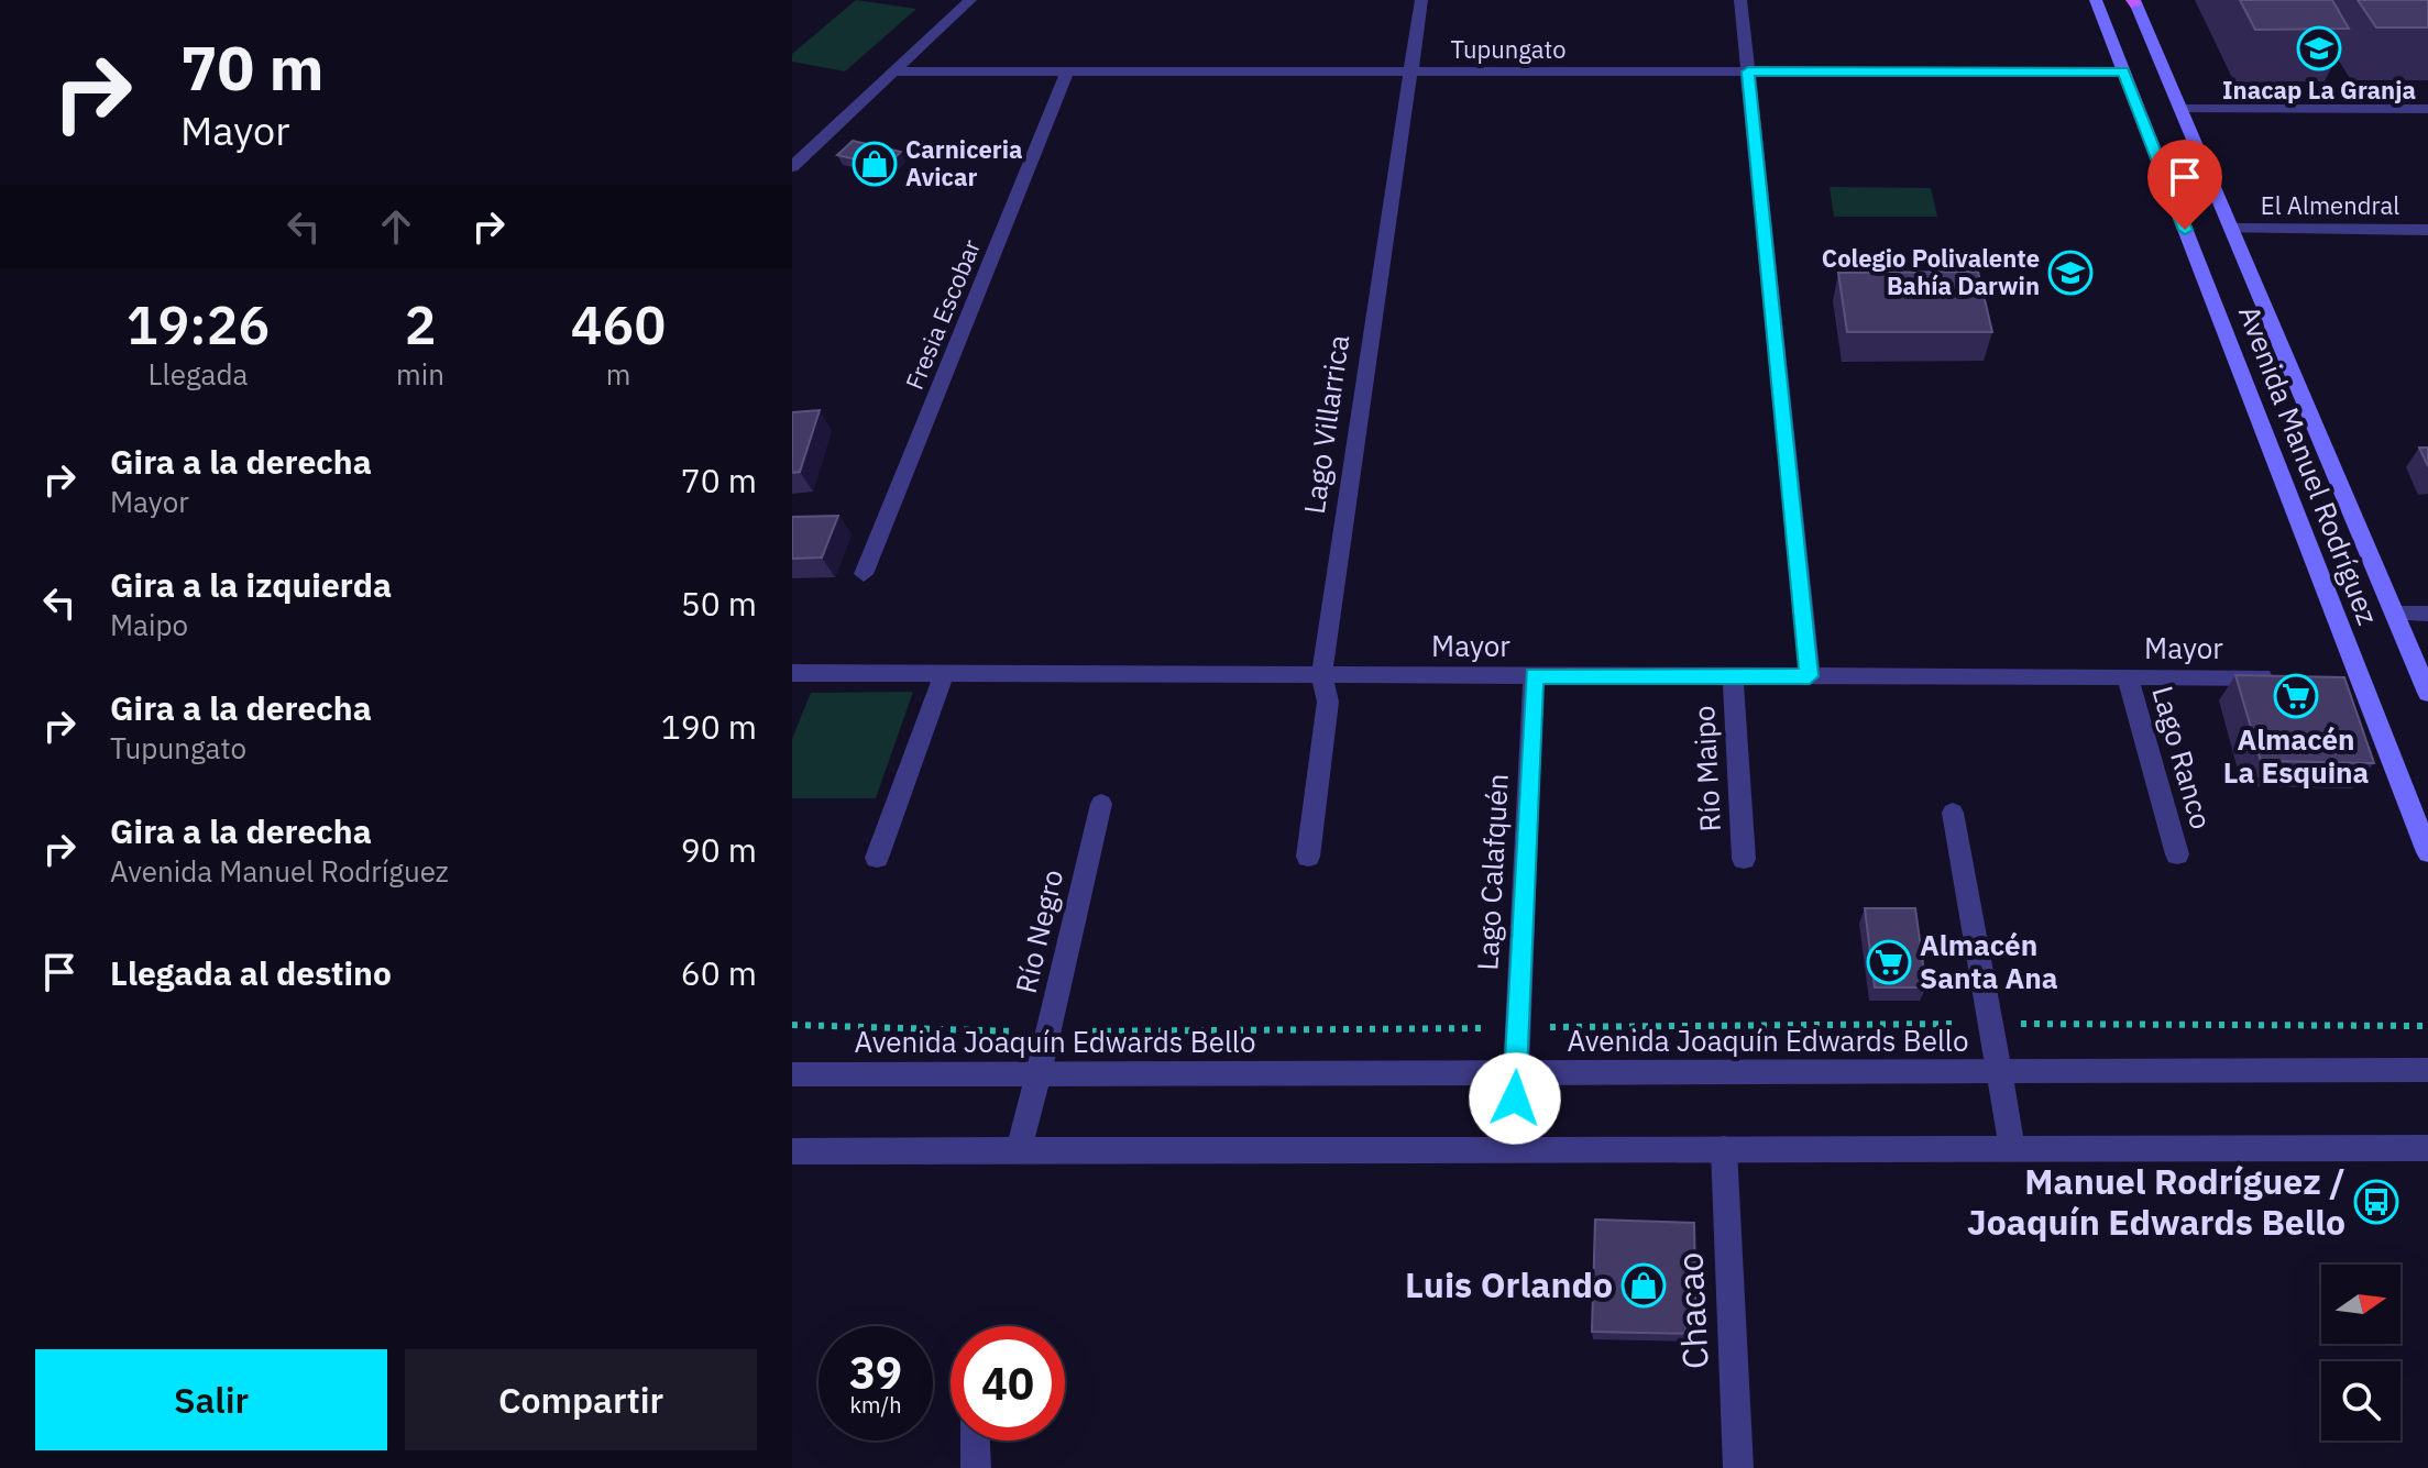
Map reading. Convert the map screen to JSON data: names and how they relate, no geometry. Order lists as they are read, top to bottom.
{
  "streets": {
    "main road": ["Avenida Manuel Rodríguez"],
    "street": [
      "Tupungato",
      "El Almendral",
      "Fresia Escobar",
      "Lago Villarrica",
      "Mayor",
      "Lago Ranco",
      "Río Maipo",
      "Lago Calafquén",
      "Río Negro",
      "Avenida Joaquín Edwards Bello",
      "Chacao"
    ]
  },
  "crossings": [
    ["Tupungato", "Fresia Escobar"],
    ["Tupungato", "Lago Villarrica"],
    ["Tupungato", "Avenida Manuel Rodríguez"],
    ["El Almendral", "Avenida Manuel Rodríguez"],
    ["Lago Villarrica", "Mayor"],
    ["Mayor", "Lago Ranco"],
    ["Mayor", "Río Maipo"],
    ["Mayor", "Lago Calafquén"],
    ["Lago Calafquén", "Avenida Joaquín Edwards Bello"],
    ["Río Negro", "Avenida Joaquín Edwards Bello"]
  ],
  "places": {
    "school or university": ["Inacap La Granja", "Colegio Polivalente Bahía Darwin"],
    "shop": ["Carniceria Avicar", "Luis Orlando"],
    "supermarket": ["Almacén La Esquina", "Almacén Santa Ana"],
    "bus stop": ["Manuel Rodríguez / Joaquín Edwards Bello"]
  },
  "north": "right",
  "page": {
    "turn": ["70 m", "Mayor"],
    "eta": [
      "19:26",
      "Llegada",
      "2",
      "min",
      "460",
      "m"
    ],
    "list": [
      {
        "name": "Gira a la derecha",
        "note": "Mayor",
        "value": "70 m"
      },
      {
        "name": "Gira a la izquierda",
        "note": "Maipo",
        "value": "50 m"
      },
      {
        "name": "Gira a la derecha",
        "note": "Tupungato",
        "value": "190 m"
      },
      {
        "name": "Gira a la derecha",
        "note": "Avenida Manuel Rodríguez",
        "value": "90 m"
      },
      {
        "name": "Llegada al destino",
        "value": "60 m"
      }
    ],
    "speed": "39 km/h",
    "limit": "40",
    "buttons": ["Salir", "Compartir"]
  }
}
